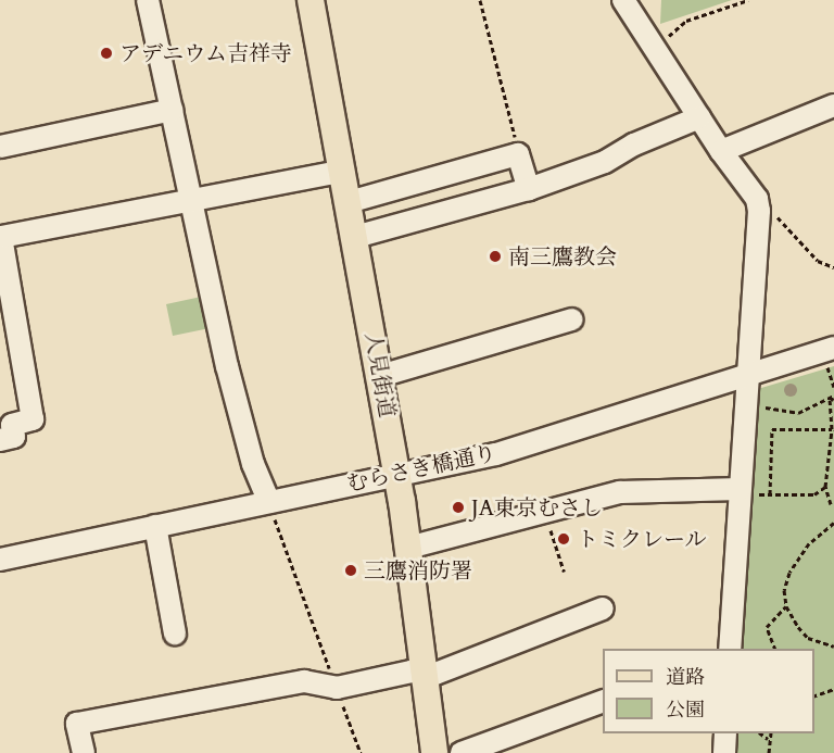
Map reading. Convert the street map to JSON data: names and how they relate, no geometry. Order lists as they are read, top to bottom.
{
  "streets": {
    "main road": ["人見街道"],
    "street": ["むらさき橋通り"]
  },
  "crossings": [
    ["人見街道", "むらさき橋通り"]
  ],
  "places": [
    "アデニウム吉祥寺",
    "南三鷹教会",
    "JA東京むさし",
    "トミクレール",
    "三鷹消防署"
  ],
  "legend": ["道路", "公園"]
}
